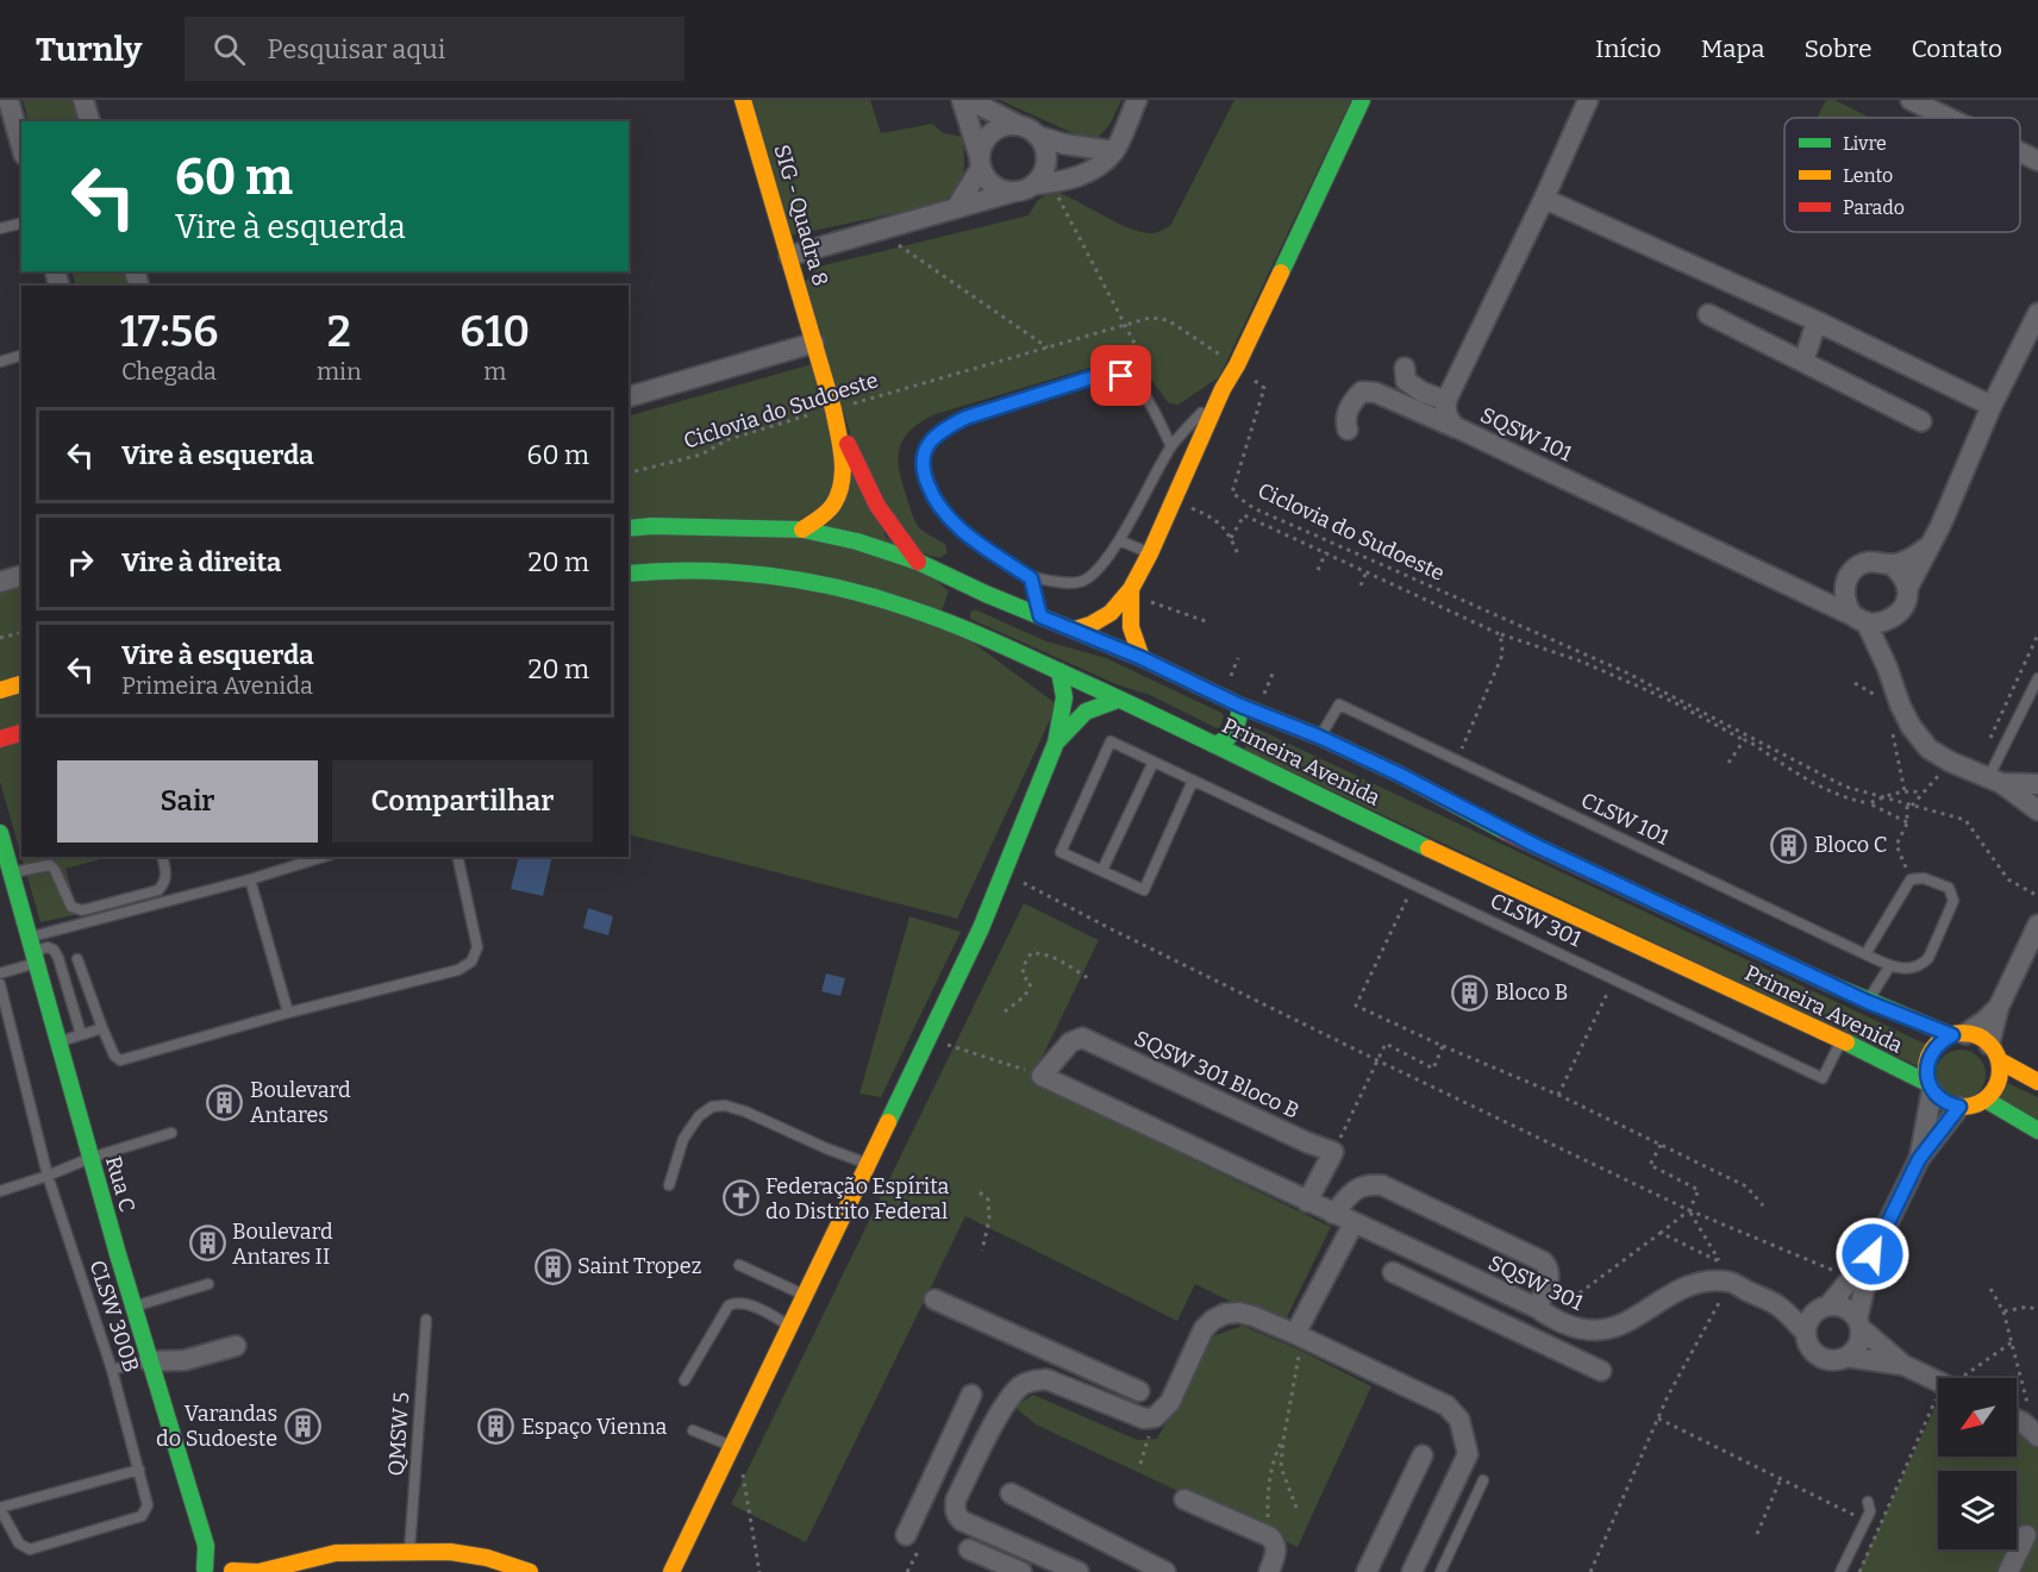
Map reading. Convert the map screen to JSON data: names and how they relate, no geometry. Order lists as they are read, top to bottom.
{
  "streets": {
    "street": [
      "SIG - Quadra 8",
      "SQSW 101",
      "Primeira Avenida",
      "SQSW 301 Bloco B",
      "Rua C",
      "SQSW 301"
    ],
    "lane": [
      "CLSW 101",
      "CLSW 301",
      "CLSW 300B",
      "QMSW 5"
    ],
    "path": ["Ciclovia do Sudoeste"]
  },
  "crossings": [
    ["SIG - Quadra 8", "Ciclovia do Sudoeste"],
    ["SIG - Quadra 8", "Primeira Avenida"],
    ["Primeira Avenida", "CLSW 101"],
    ["Primeira Avenida", "CLSW 301"],
    ["SQSW 301 Bloco B", "SQSW 301"]
  ],
  "places": {
    "building": [
      "Bloco C",
      "Bloco B",
      "Boulevard Antares",
      "Boulevard Antares II",
      "Saint Tropez",
      "Varandas do Sudoeste",
      "Espaço Vienna"
    ],
    "church": ["Federação Espírita do Distrito Federal"]
  },
  "legend": ["Livre", "Lento", "Parado"],
  "north": "bottom left",
  "page": {
    "header": "Turnly",
    "search": "Pesquisar aqui",
    "nav": [
      "Início",
      "Mapa",
      "Sobre",
      "Contato"
    ],
    "turn": ["60 m", "Vire à esquerda"],
    "eta": [
      "17:56",
      "Chegada",
      "2",
      "min",
      "610",
      "m"
    ],
    "list": [
      {
        "name": "Vire à esquerda",
        "value": "60 m"
      },
      {
        "name": "Vire à direita",
        "value": "20 m"
      },
      {
        "name": "Vire à esquerda",
        "note": "Primeira Avenida",
        "value": "20 m"
      }
    ],
    "buttons": ["Sair", "Compartilhar"]
  }
}
